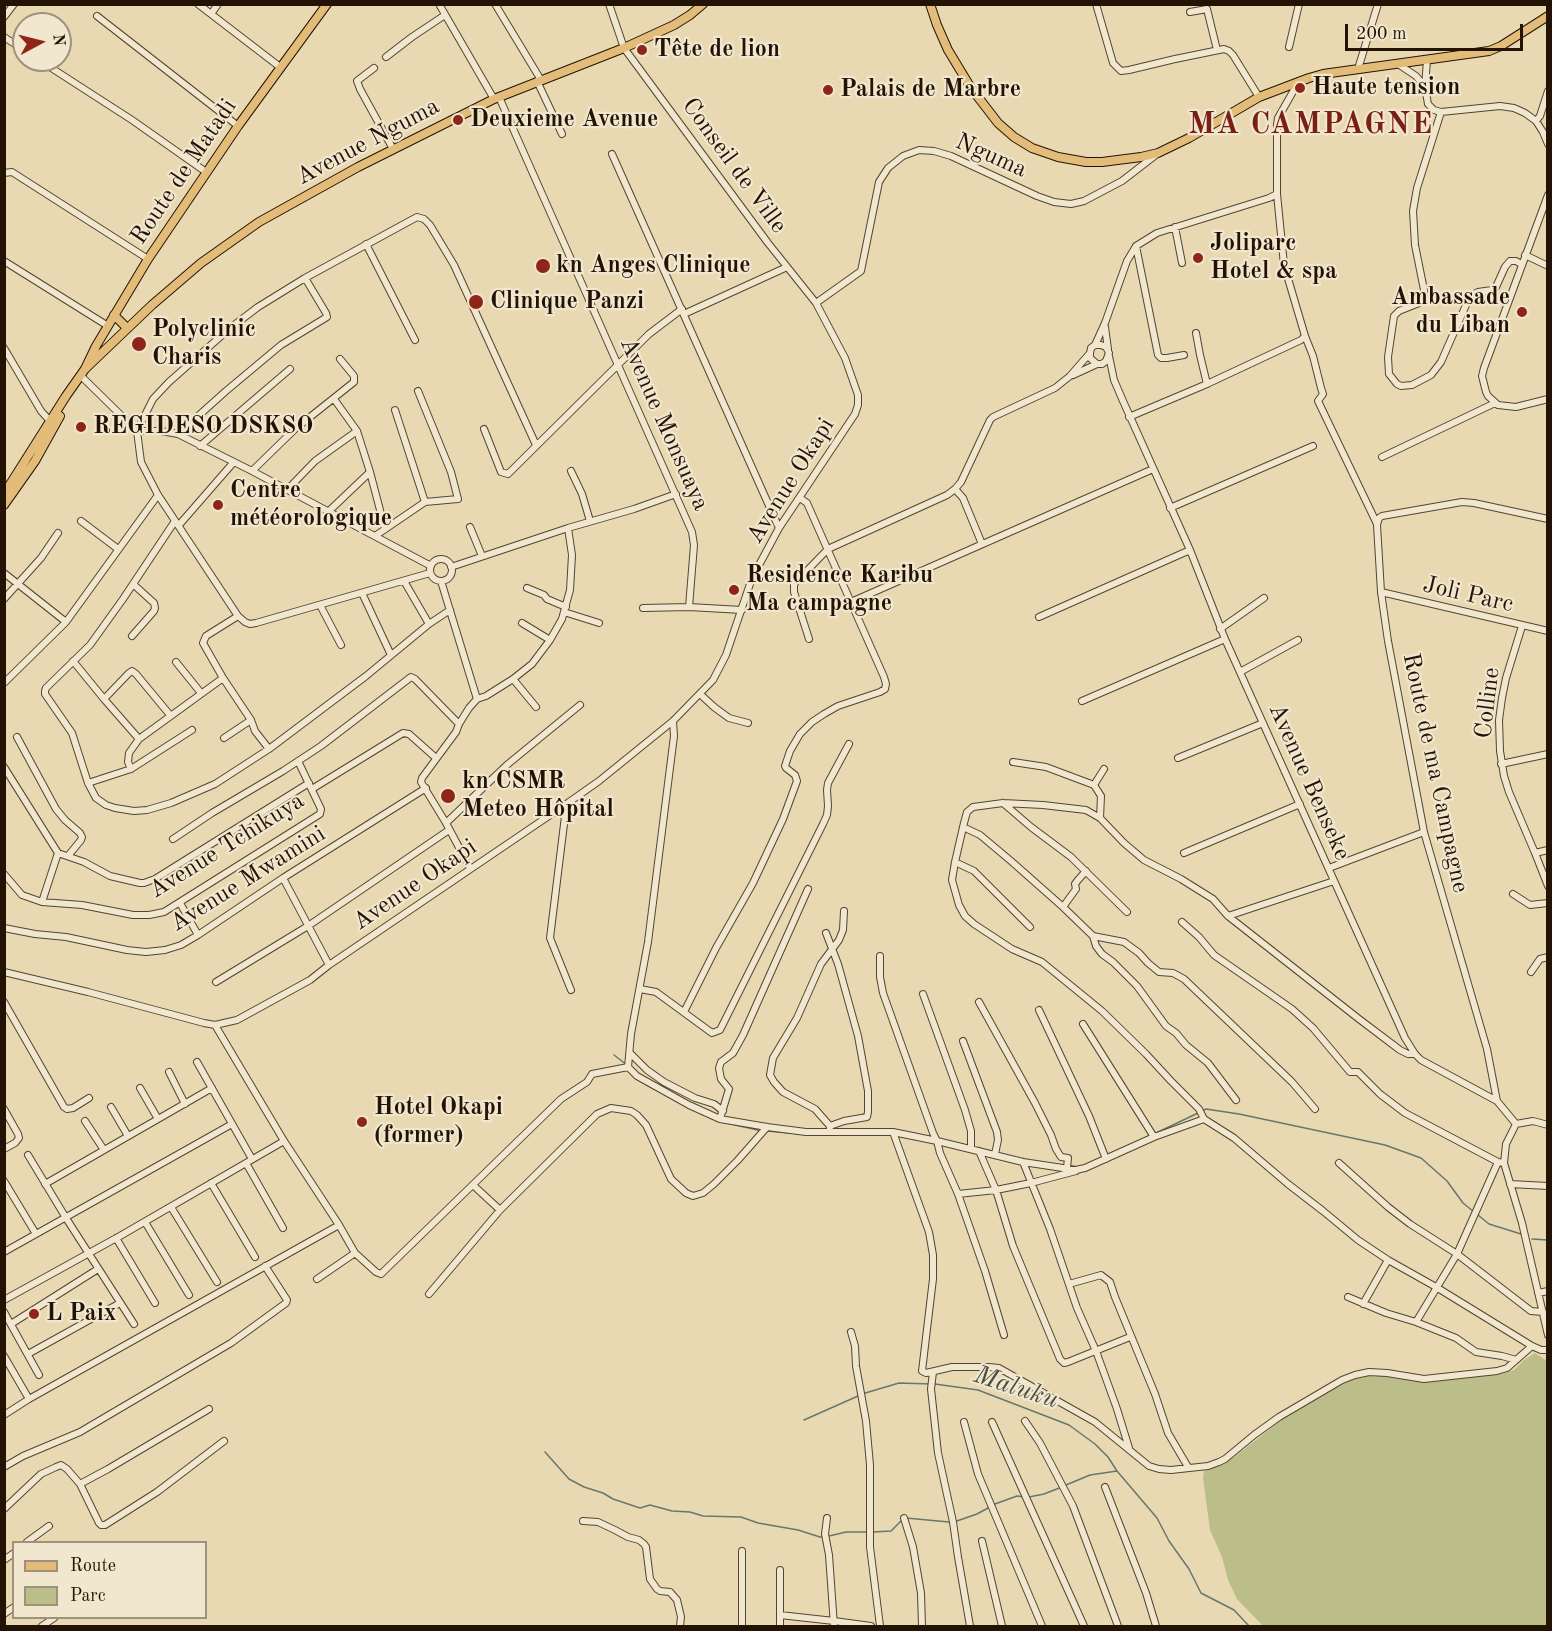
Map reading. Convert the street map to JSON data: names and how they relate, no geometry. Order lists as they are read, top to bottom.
{
  "streets": {
    "main road": ["Avenue Nguma", "Route de Matadi"],
    "street": [
      "Nguma",
      "Conseil de Ville",
      "Avenue Monsuaya",
      "Avenue Okapi",
      "Joli Parc",
      "Colline",
      "Route de ma Campagne",
      "Avenue Benseke",
      "Avenue Tchikuya",
      "Avenue Mwamini"
    ]
  },
  "crossings": [
    ["Avenue Nguma", "Conseil de Ville"],
    ["Avenue Nguma", "Route de Matadi"],
    ["Avenue Nguma", "Avenue Monsuaya"],
    ["Nguma", "Conseil de Ville"],
    ["Nguma", "Avenue Okapi"],
    ["Conseil de Ville", "Avenue Okapi"],
    ["Joli Parc", "Colline"],
    ["Joli Parc", "Route de ma Campagne"],
    ["Route de ma Campagne", "Avenue Benseke"]
  ],
  "districts": ["MA CAMPAGNE"],
  "water": ["Maluku"],
  "places": [
    "Tête de lion",
    "Haute tension",
    "Palais de Marbre",
    "Deuxieme Avenue",
    "Joliparc Hotel & spa",
    "kn Anges Clinique",
    "Clinique Panzi",
    "Ambassade du Liban",
    "Polyclinic Charis",
    "REGIDESO DSKSO",
    "Centre météorologique",
    "Residence Karibu Ma campagne",
    "kn CSMR Meteo Hôpital",
    "Hotel Okapi (former)",
    "L Paix"
  ],
  "legend": ["Route", "Parc"],
  "scale_bar": "200 m",
  "north": "right"
}
